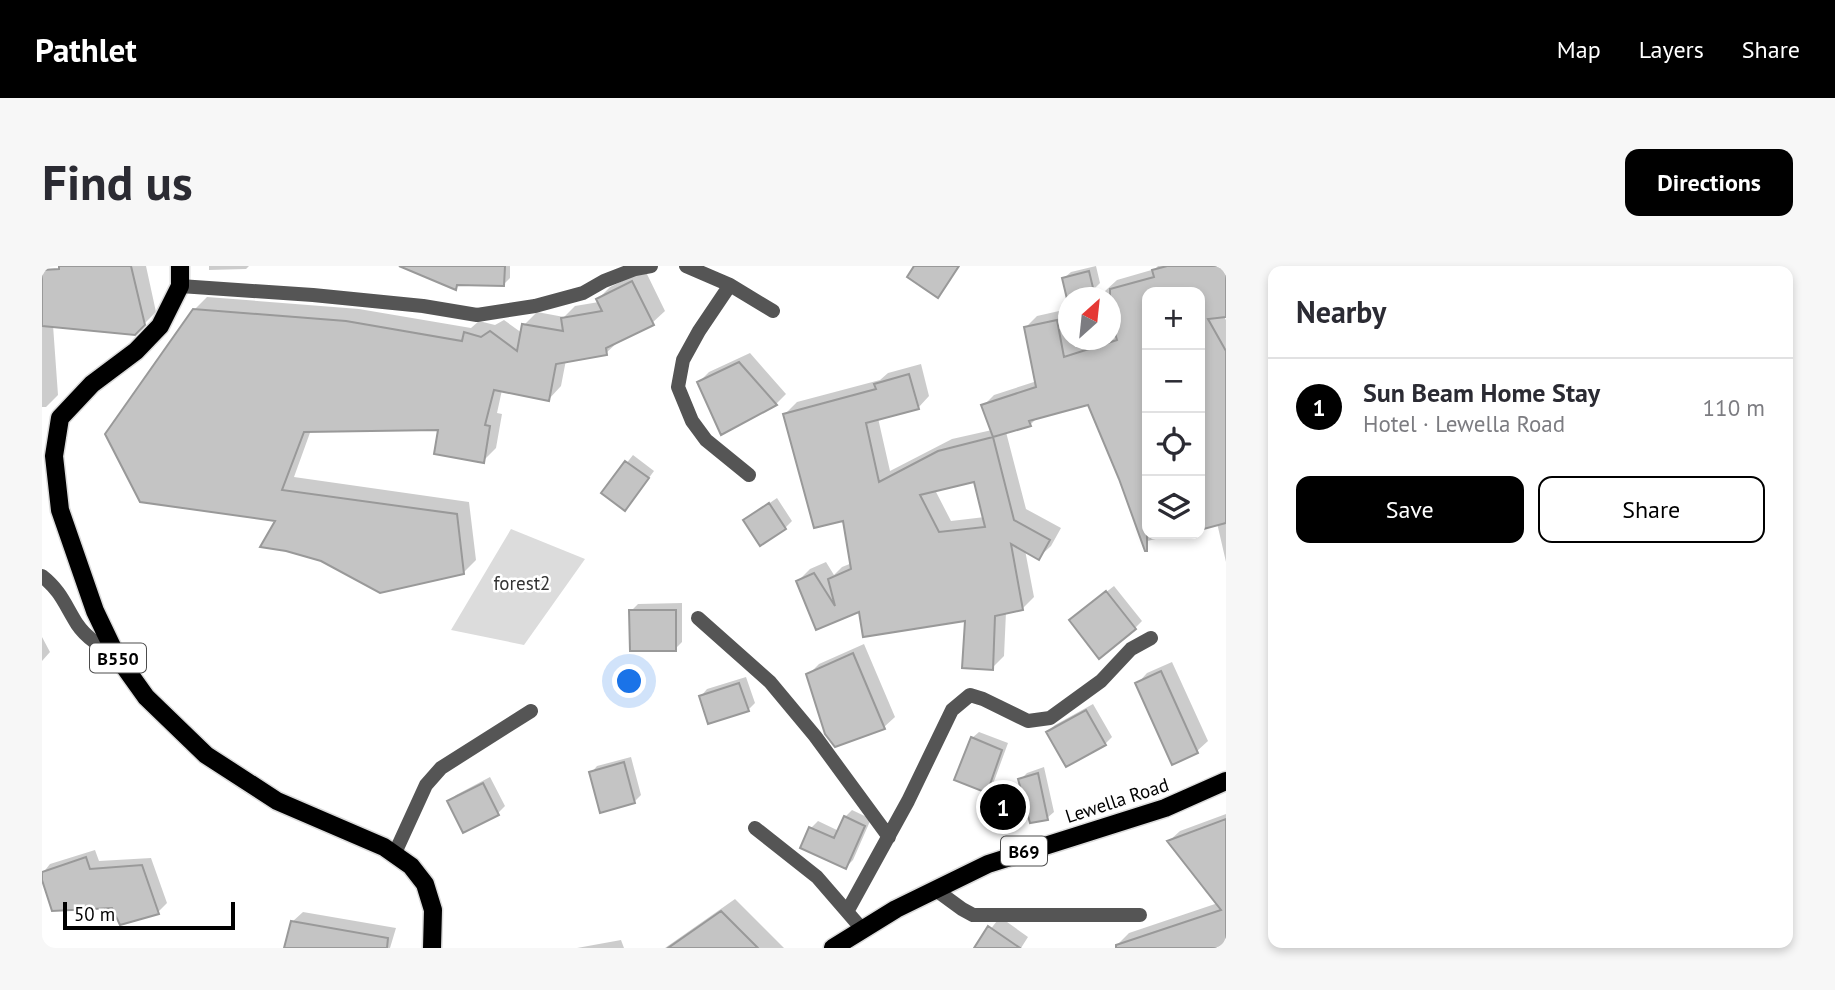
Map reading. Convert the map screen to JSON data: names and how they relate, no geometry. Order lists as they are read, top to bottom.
{
  "streets": {
    "main road": ["B550", "Lewella Road", "B69"]
  },
  "parks": ["forest2"],
  "scale_bar": "50 m",
  "north": "top right",
  "page": {
    "header": "Pathlet",
    "nav": ["Map", "Layers", "Share"],
    "buttons": [
      "Directions",
      ["Save", "Share"]
    ],
    "title": "Find us",
    "heading": "Nearby",
    "map_buttons": ["+", "−"],
    "list": [
      {
        "mark": "1",
        "name": "Sun Beam Home Stay",
        "note": "Hotel · Lewella Road",
        "value": "110 m"
      }
    ],
    "pins": "1",
    "scale": "50 m"
  }
}
